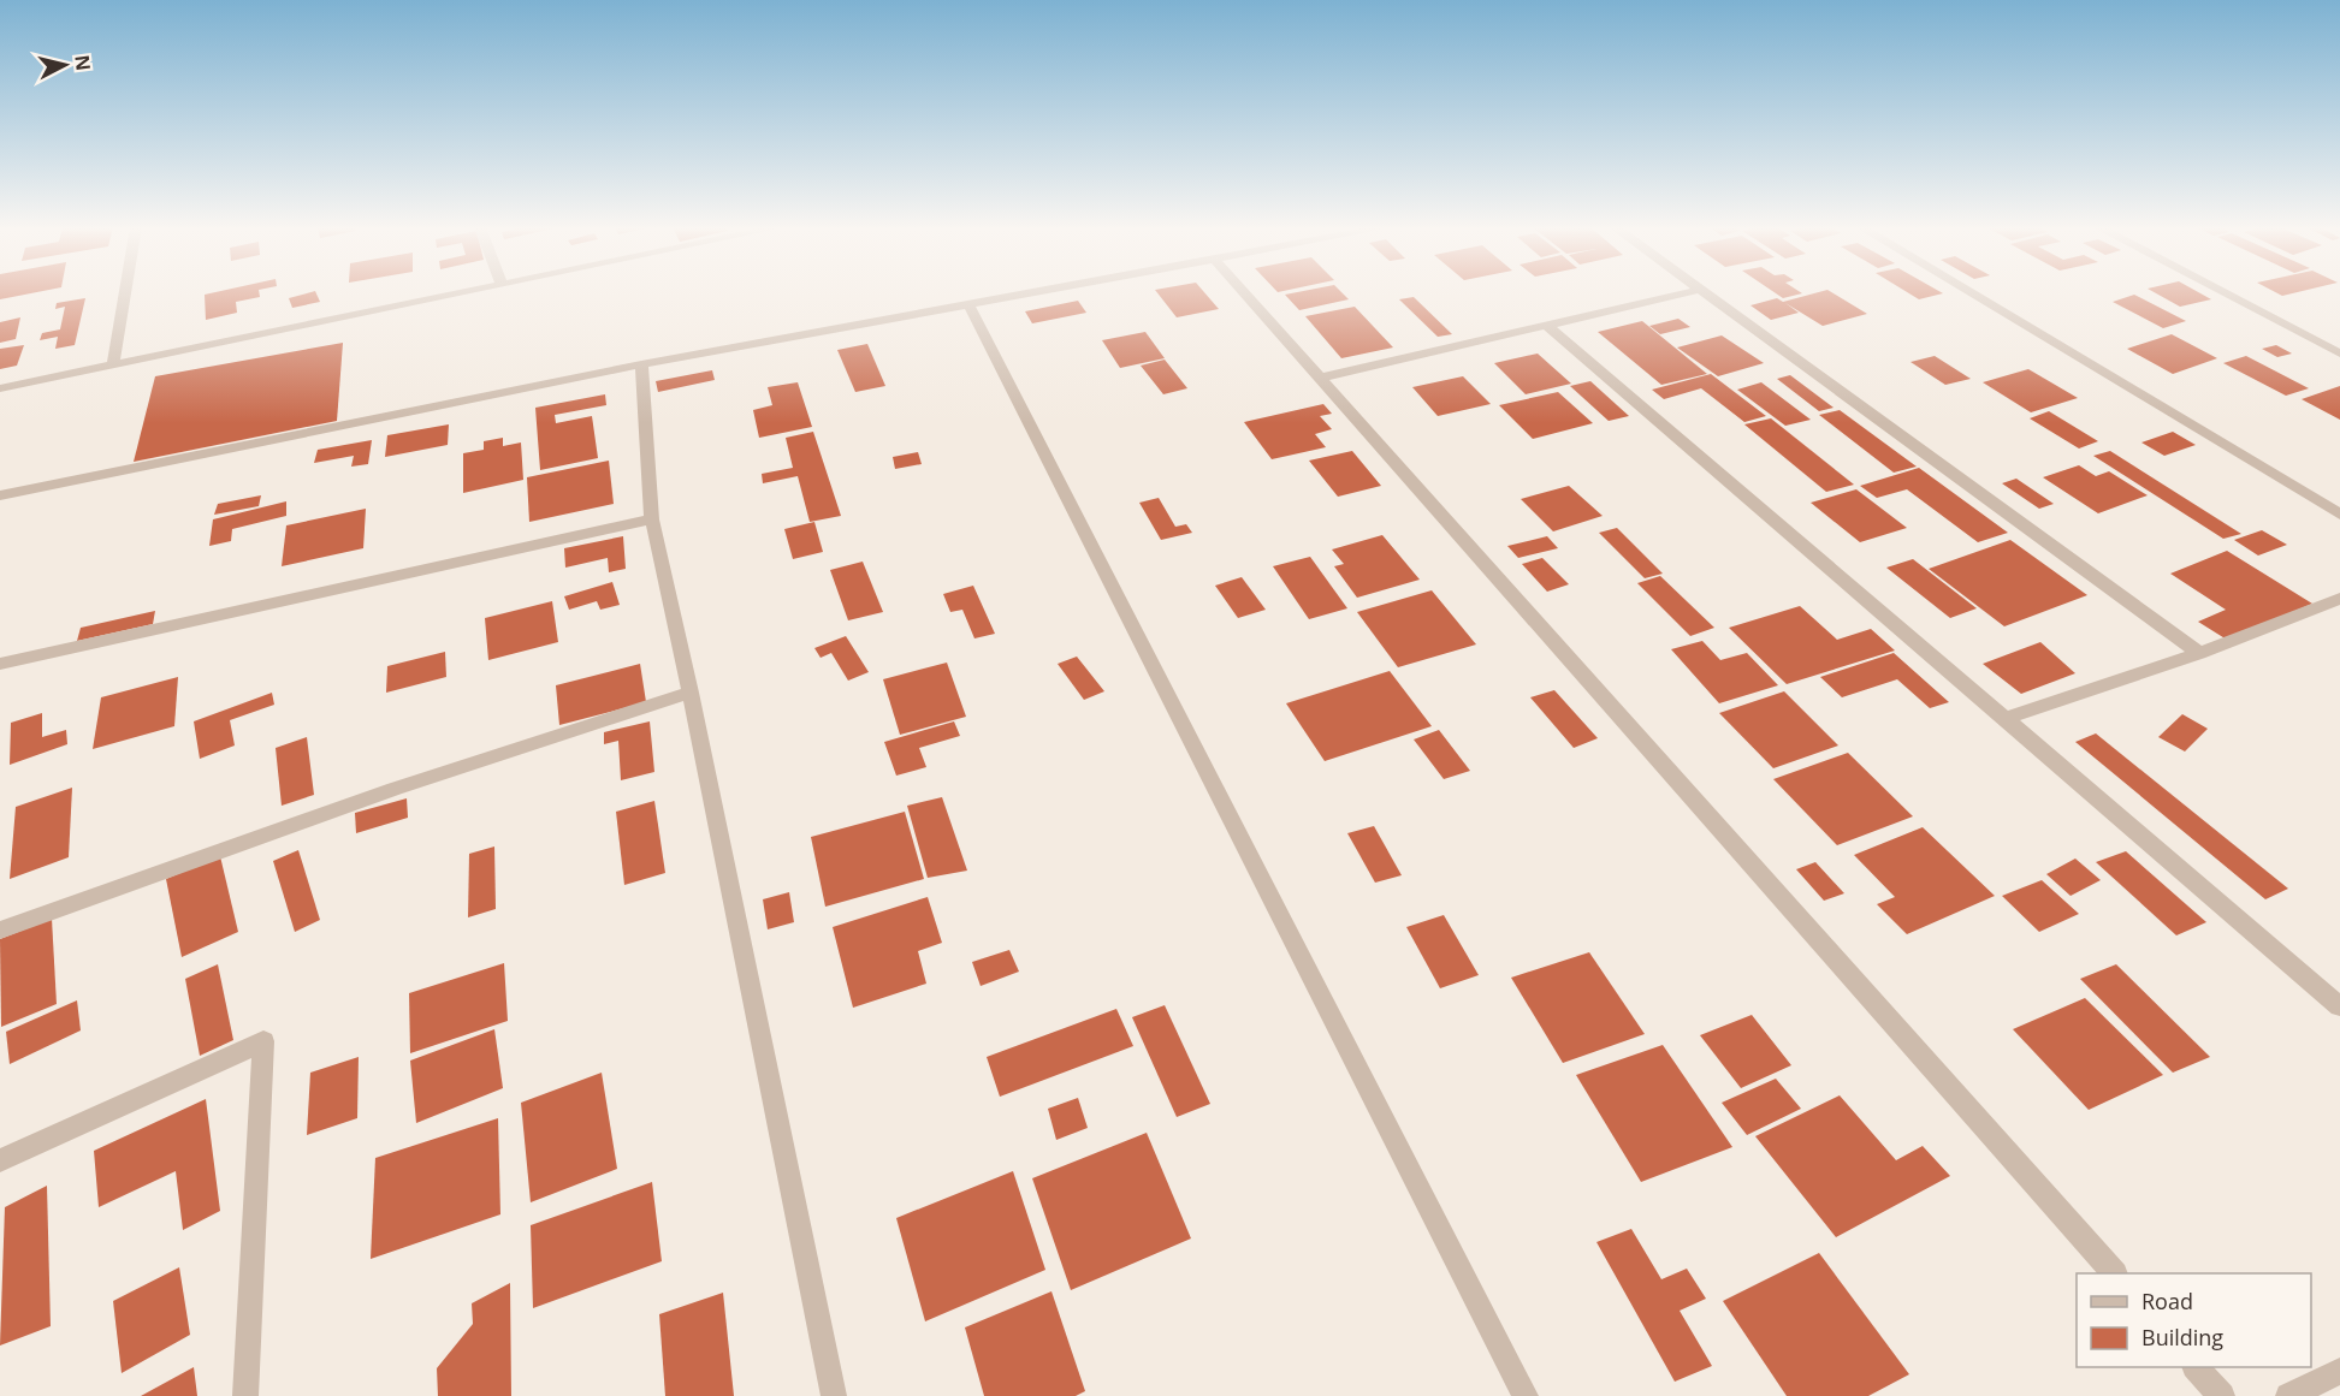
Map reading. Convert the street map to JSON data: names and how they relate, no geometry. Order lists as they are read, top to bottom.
{
  "legend": ["Road", "Building"],
  "north": "right"
}
